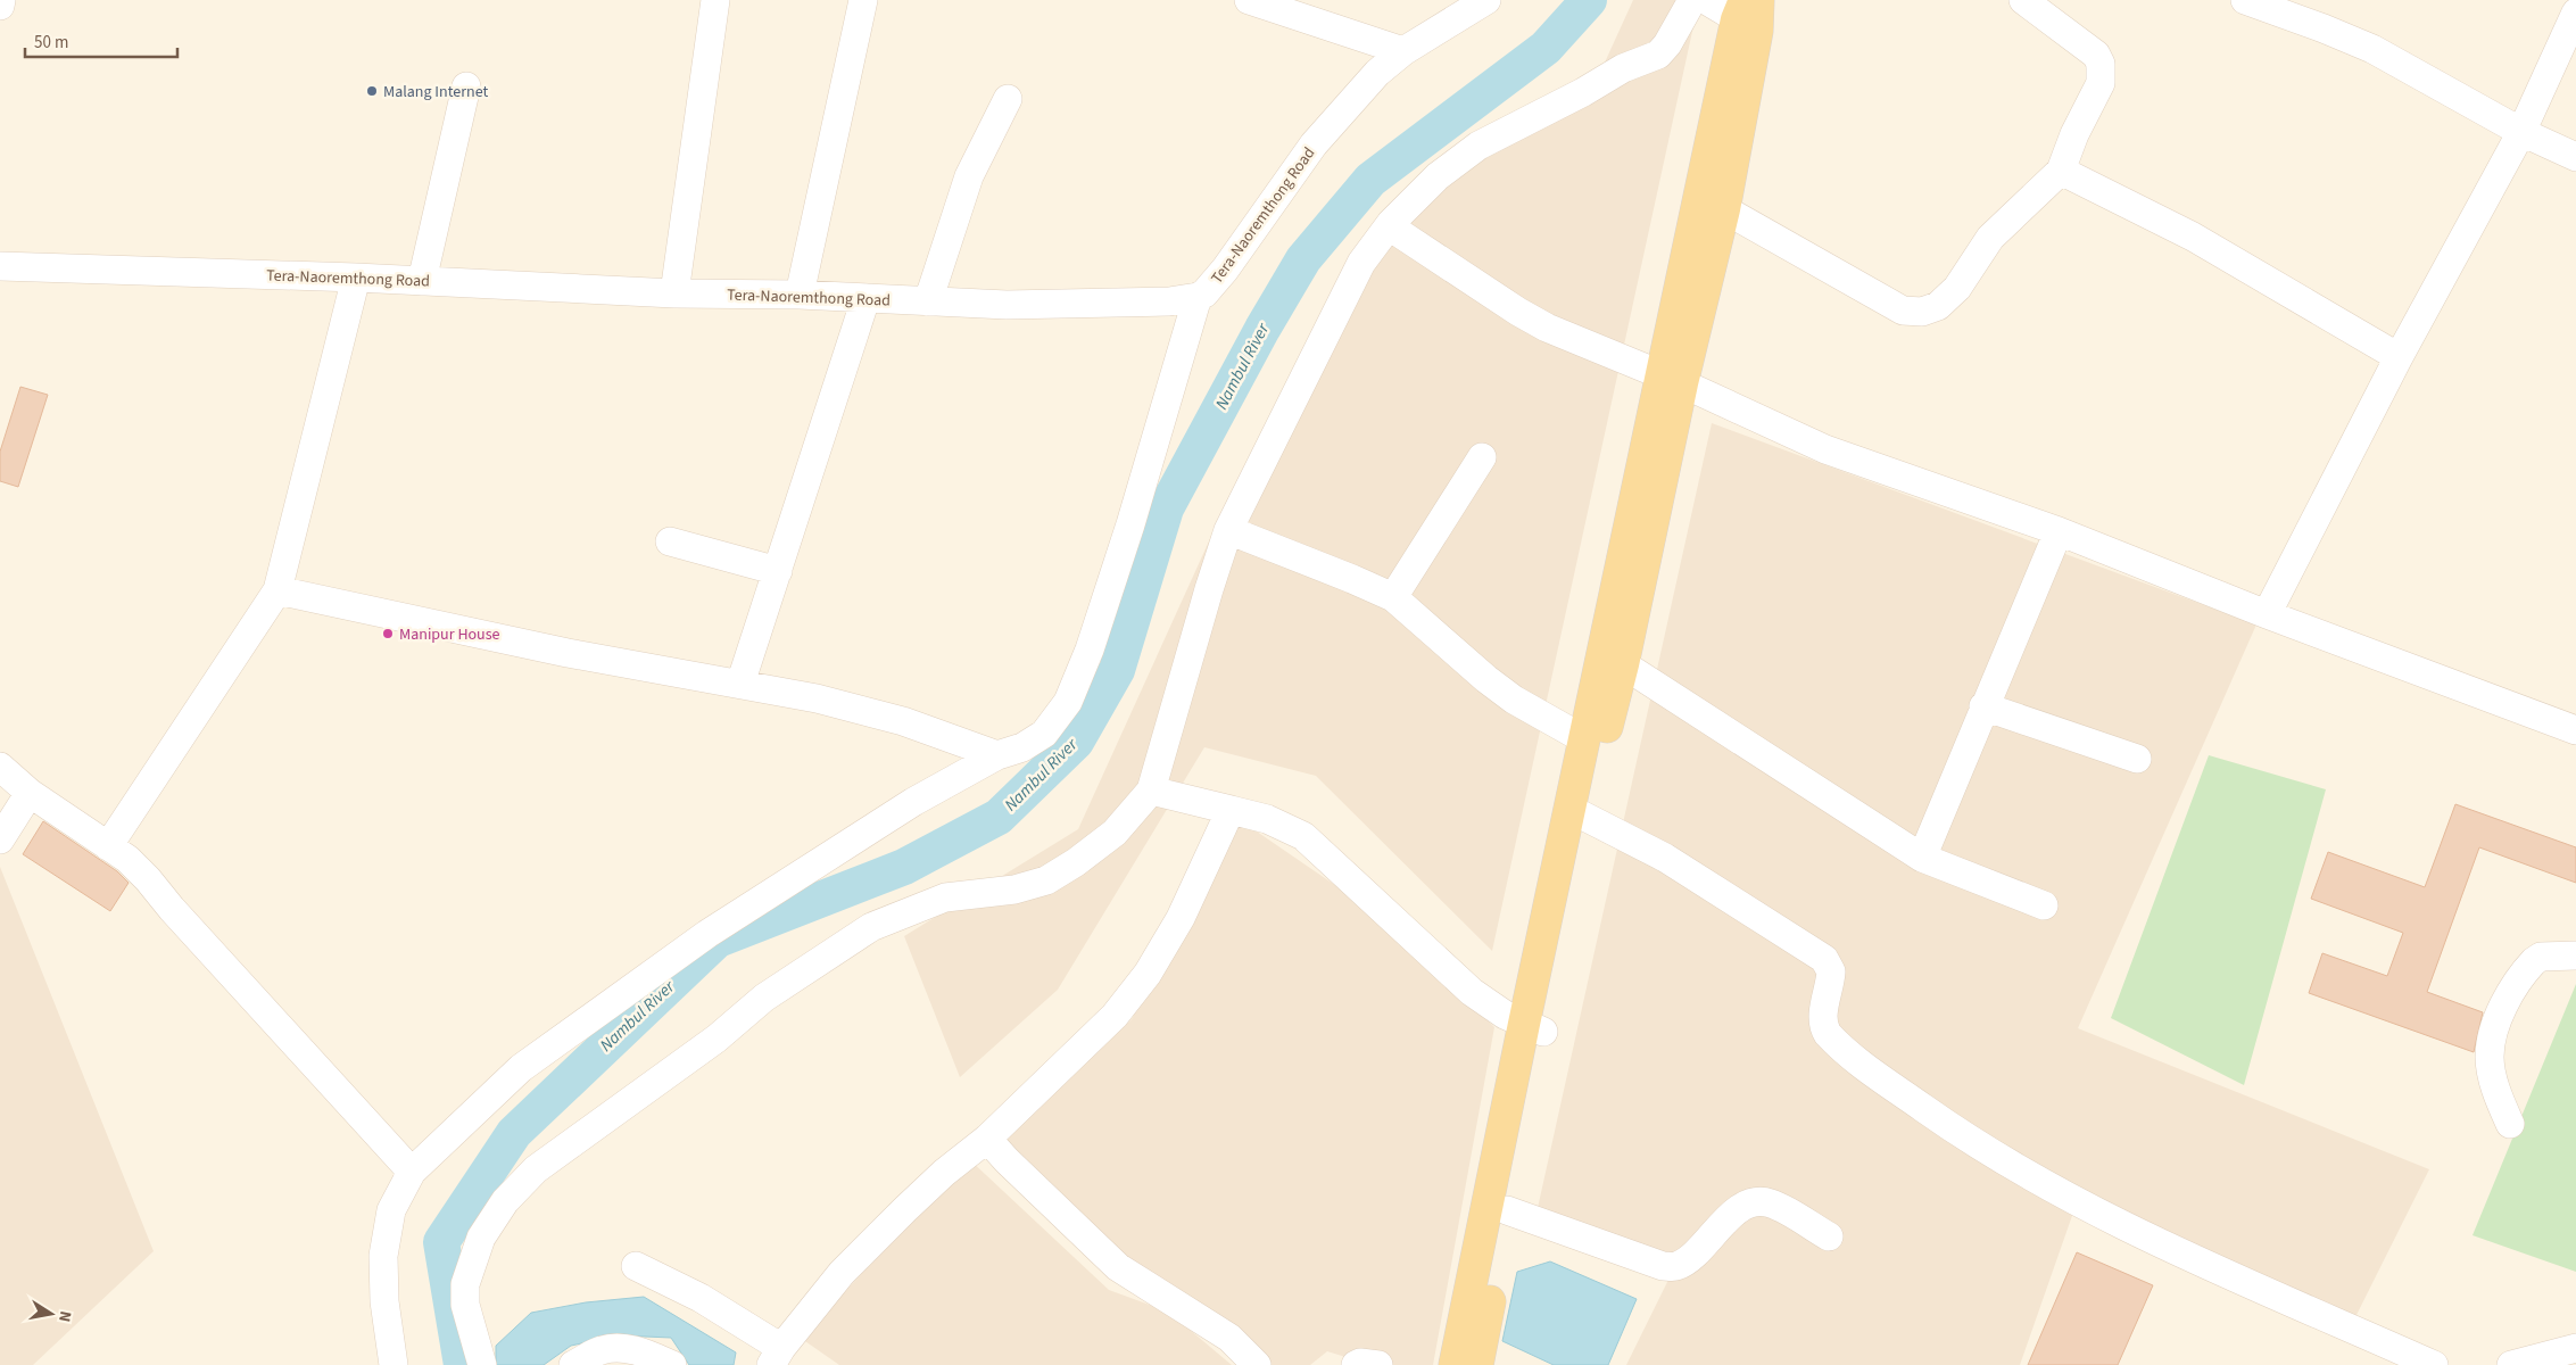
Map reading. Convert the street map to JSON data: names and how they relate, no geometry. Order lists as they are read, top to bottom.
{
  "streets": {
    "street": ["Tera-Naoremthong Road"]
  },
  "water": ["Nambul River"],
  "places": ["Malang Internet", "Manipur House"],
  "scale_bar": "50 m",
  "north": "right"
}
